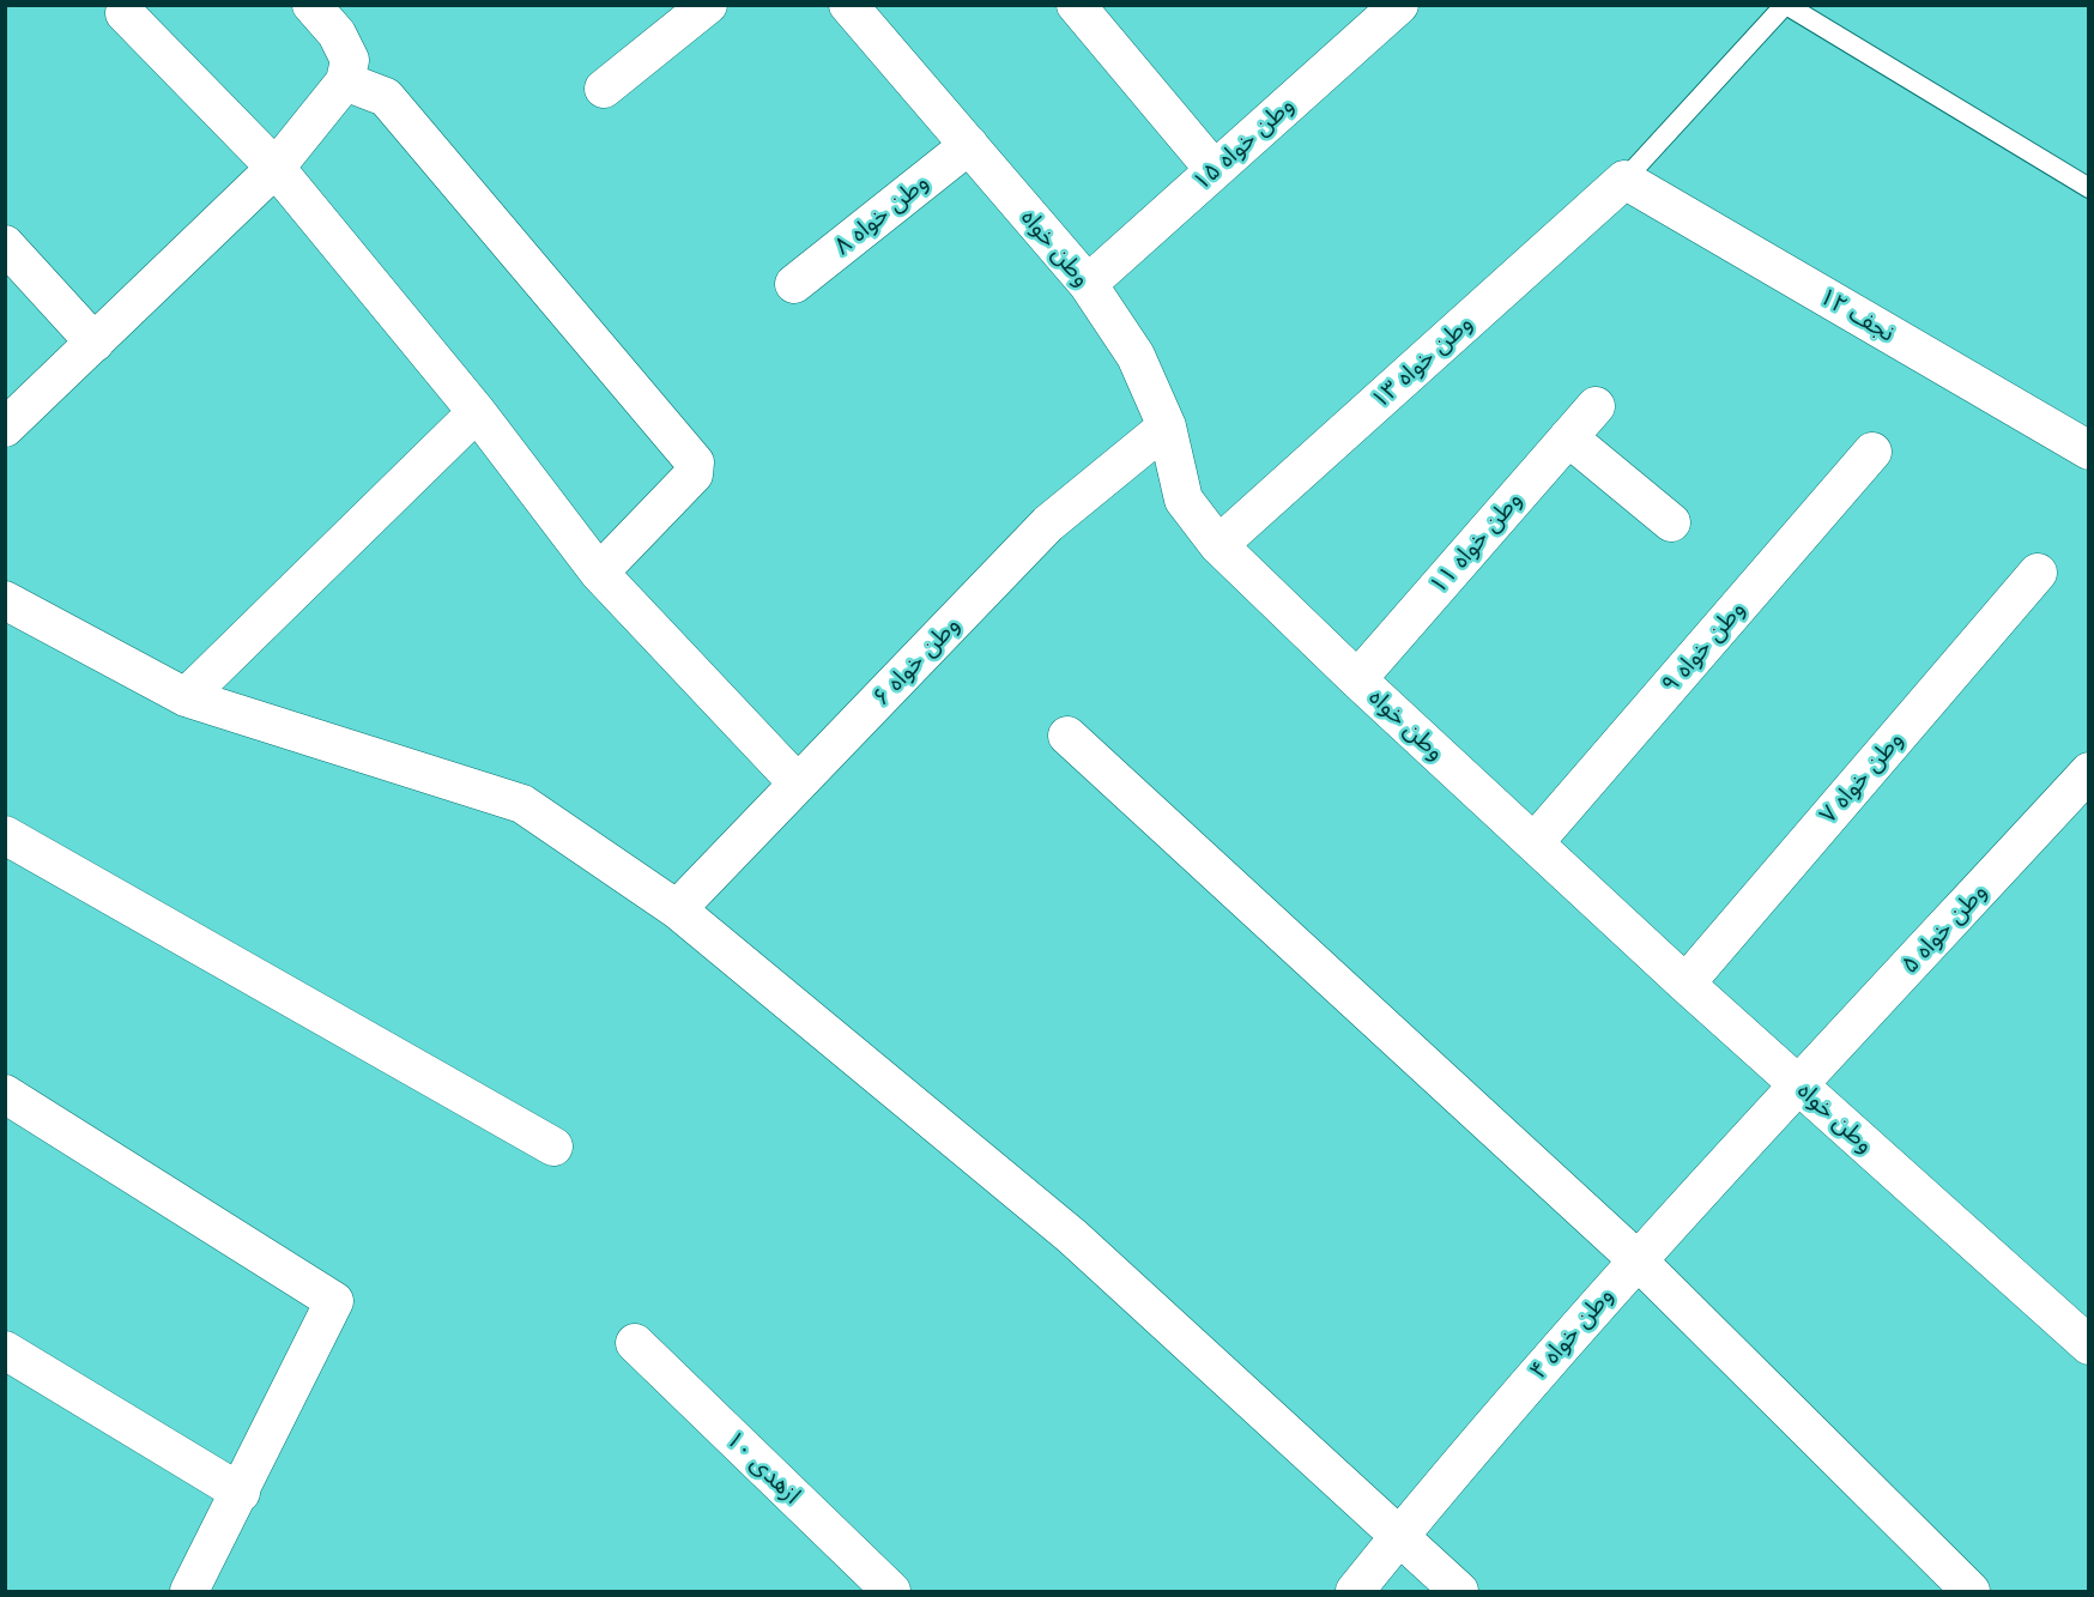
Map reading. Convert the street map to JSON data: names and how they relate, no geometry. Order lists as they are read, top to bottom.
{
  "streets": {
    "street": [
      "وطن خواه ۱۵",
      "وطن خواه ۸",
      "وطن خواه",
      "نجف ۱۲",
      "وطن خواه ۱۳",
      "وطن خواه ۱۱",
      "وطن خواه ۹",
      "وطن خواه ۶",
      "وطن خواه ۷",
      "وطن خواه ۵",
      "وطن خواه ۴",
      "ازهدی ۱۰"
    ]
  },
  "crossings": [
    ["وطن خواه ۱۵", "وطن خواه"],
    ["وطن خواه ۸", "وطن خواه"],
    ["وطن خواه", "وطن خواه ۱۳"],
    ["وطن خواه", "وطن خواه ۱۱"],
    ["وطن خواه", "وطن خواه ۹"],
    ["وطن خواه", "وطن خواه ۶"],
    ["وطن خواه", "وطن خواه ۷"],
    ["وطن خواه", "وطن خواه ۵"],
    ["وطن خواه", "وطن خواه ۴"],
    ["نجف ۱۲", "وطن خواه ۱۳"],
    ["وطن خواه ۵", "وطن خواه ۴"]
  ]
}
